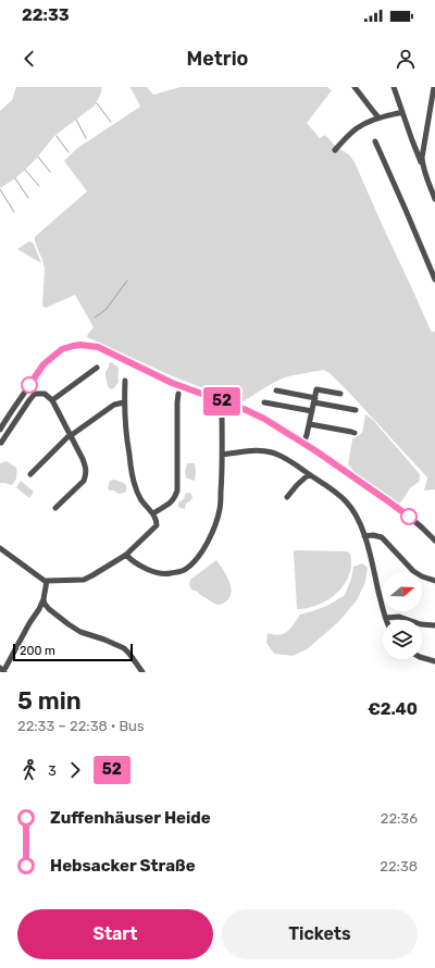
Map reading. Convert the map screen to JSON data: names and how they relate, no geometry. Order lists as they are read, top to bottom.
{
  "lines": ["bus line 52"],
  "scale_bar": "200 m",
  "north": "right",
  "page": {
    "status": "22:33",
    "header": "Metrio",
    "on_map": "52",
    "scale": "200 m",
    "heading": ["5 min", "22:33 – 22:38 · Bus", "€2.40"],
    "legs": ["3", "52"],
    "list": [
      {
        "name": "Zuffenhäuser Heide",
        "value": "22:36"
      },
      {
        "name": "Hebsacker Straße",
        "value": "22:38"
      }
    ],
    "buttons": ["Start", "Tickets"]
  }
}
